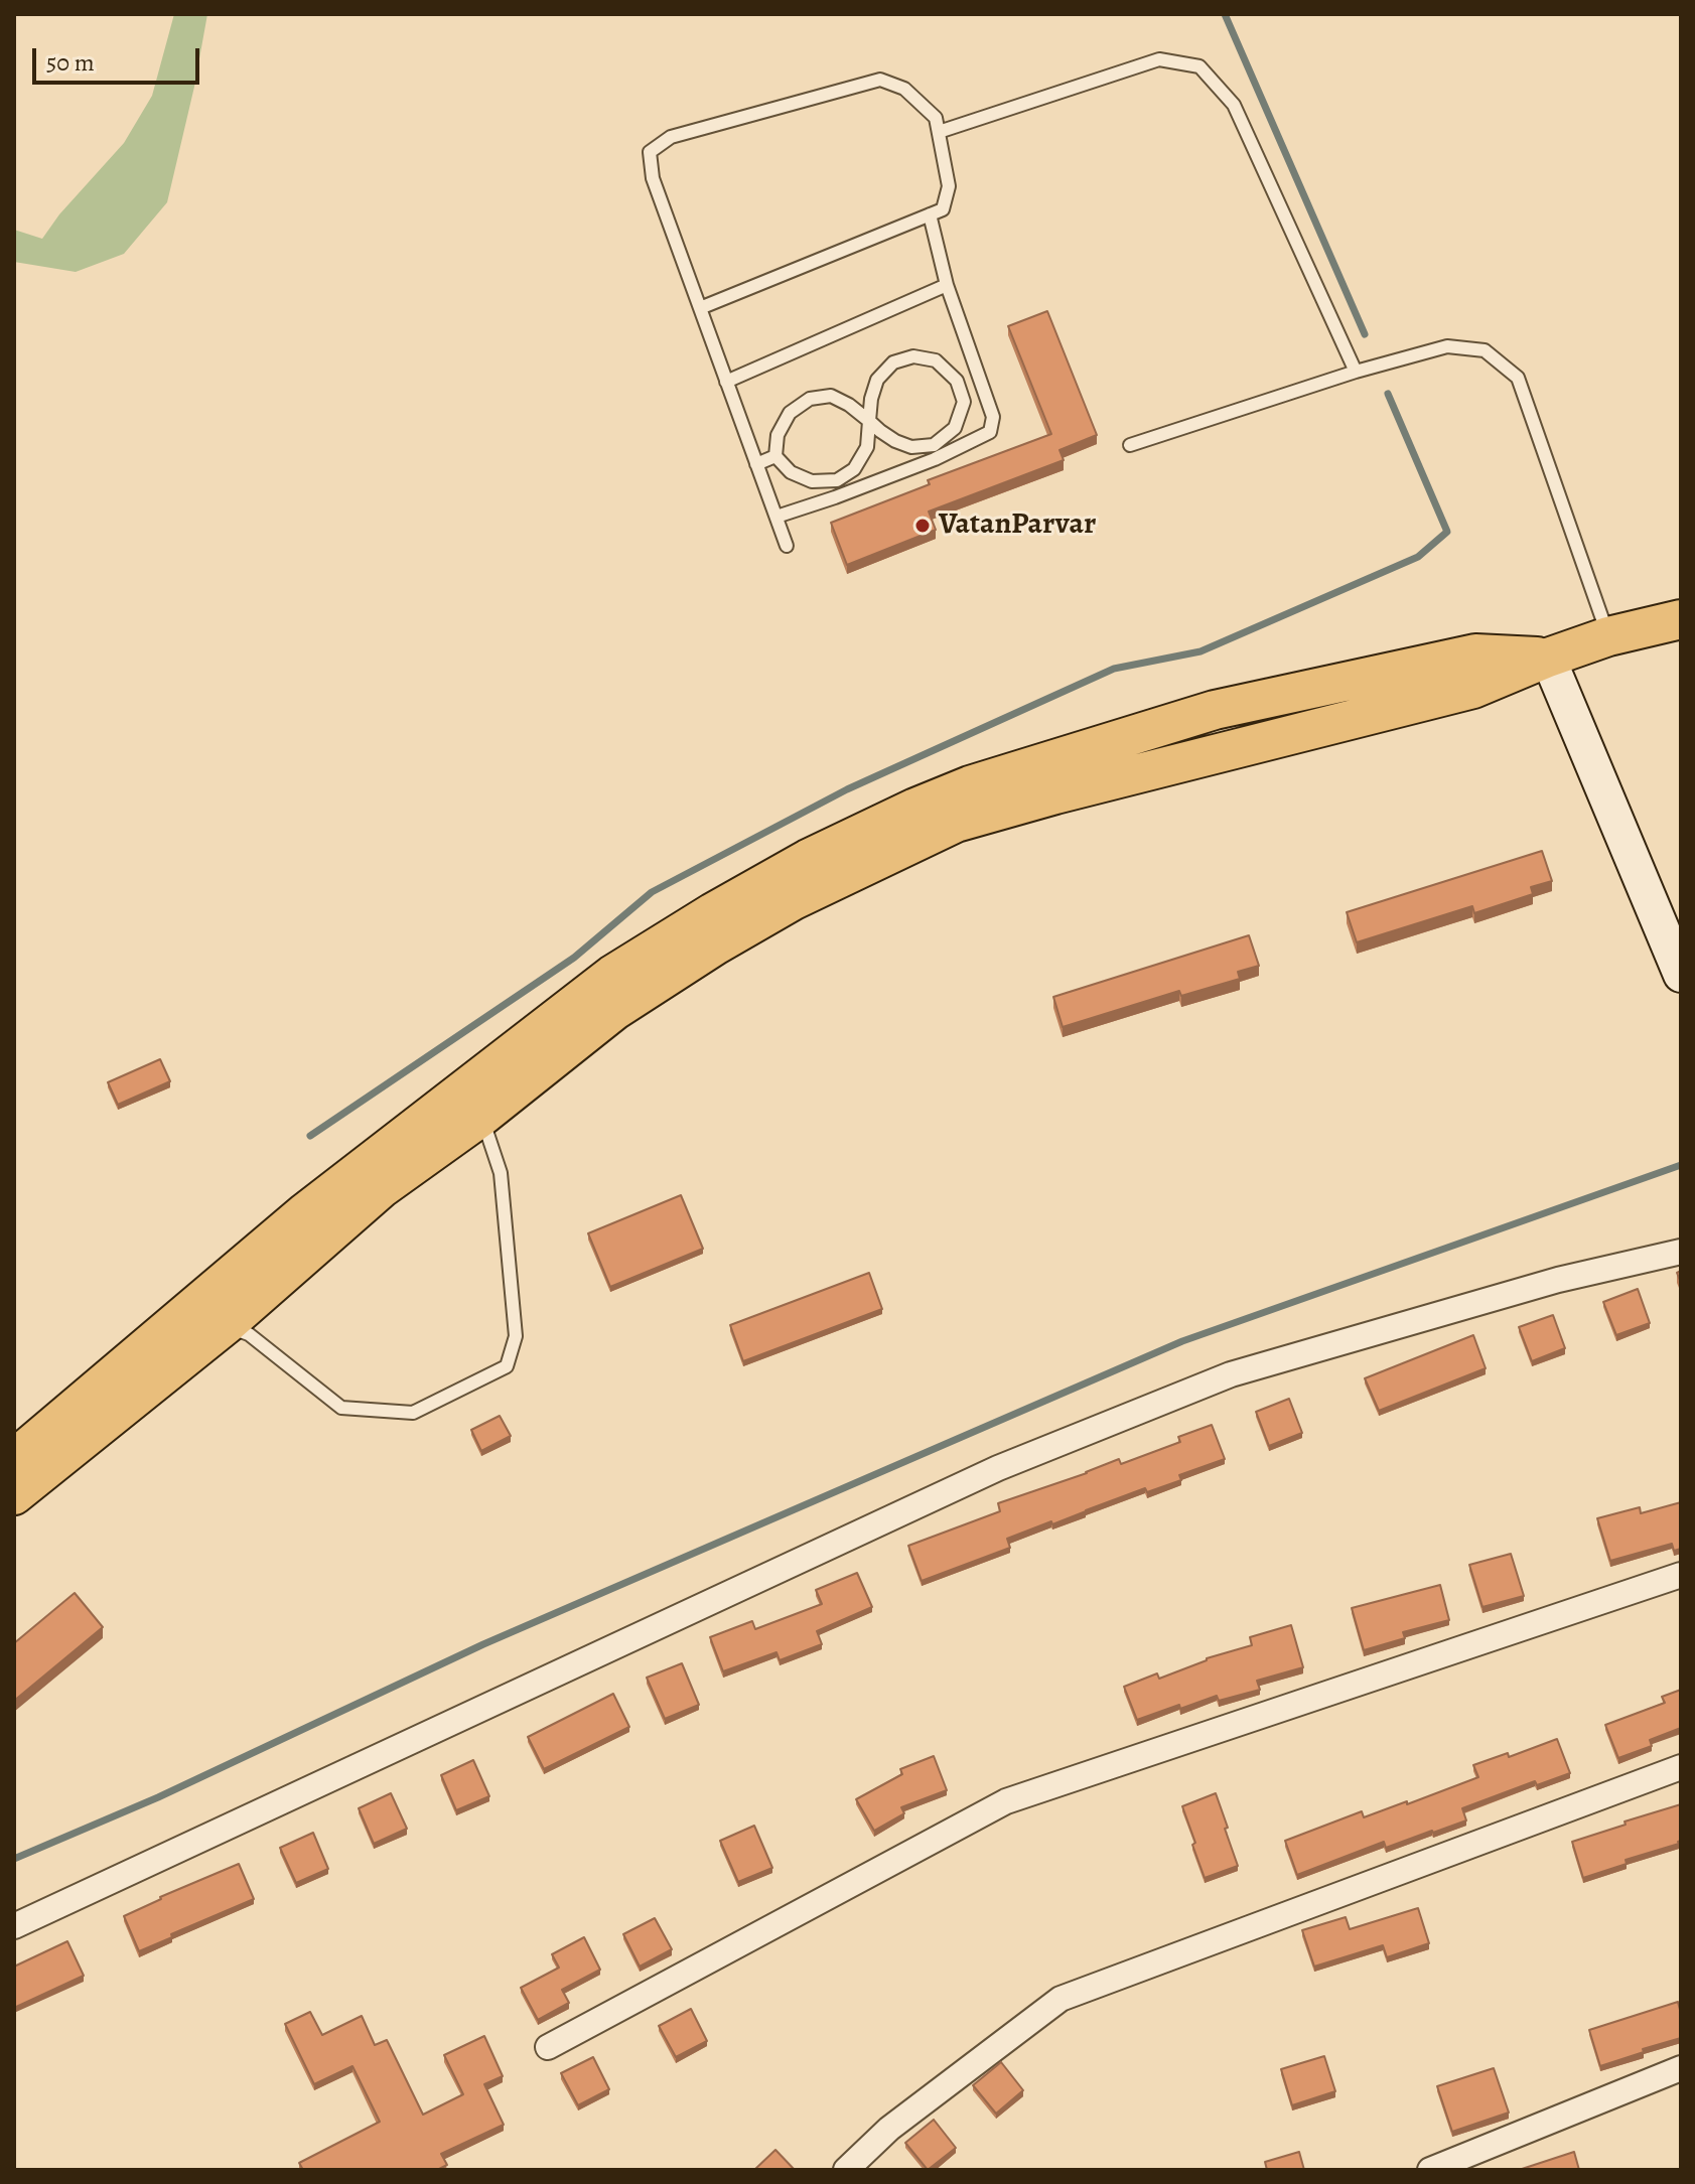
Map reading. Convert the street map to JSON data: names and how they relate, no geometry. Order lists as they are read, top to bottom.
{
  "places": ["VatanParvar"],
  "scale_bar": "50 m"
}
